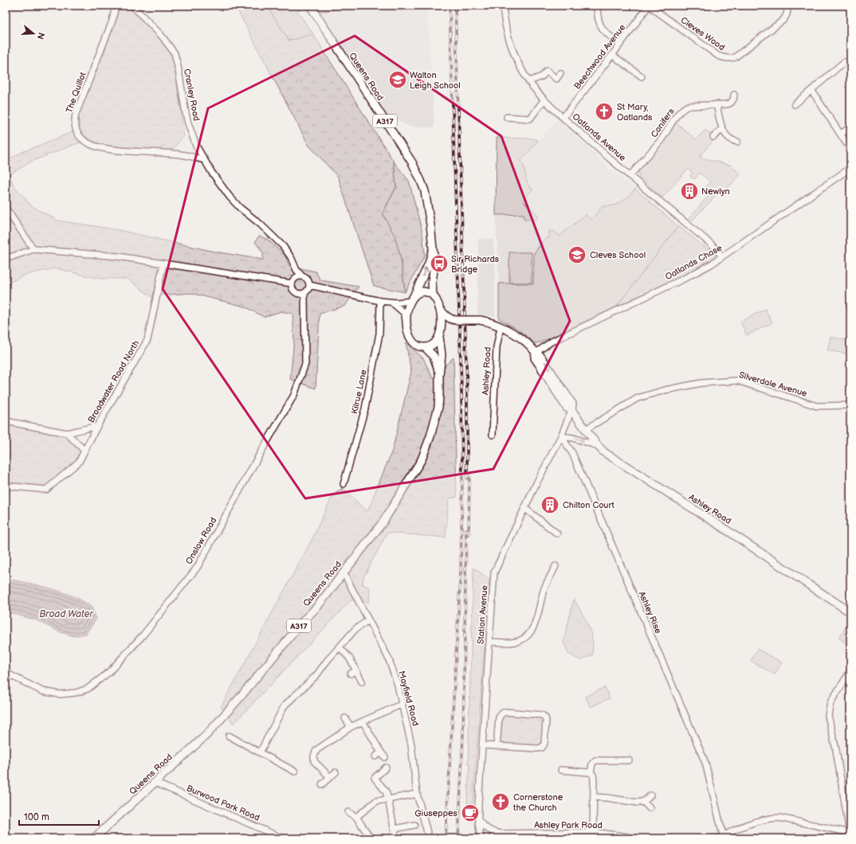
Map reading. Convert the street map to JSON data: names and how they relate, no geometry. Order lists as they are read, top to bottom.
{
  "streets": {
    "main road": ["Queens Road", "A317", "Ashley Road"],
    "street": [
      "Cleves Wood",
      "Beechwood Avenue",
      "The Quillot",
      "Cranley Road",
      "Conifers",
      "Oatlands Avenue",
      "Oatlands Chase",
      "Broadwater Road North",
      "Silverdale Avenue",
      "Kilrue Lane",
      "Onslow Road",
      "Ashley Rise",
      "Station Avenue",
      "Mayfield Road",
      "Burwood Park Road",
      "Ashley Park Road"
    ]
  },
  "crossings": [
    ["Cleves Wood", "Beechwood Avenue"],
    ["Beechwood Avenue", "Oatlands Avenue"],
    ["Queens Road", "Mayfield Road"],
    ["Queens Road", "Burwood Park Road"],
    ["The Quillot", "Cranley Road"],
    ["Cranley Road", "Onslow Road"],
    ["Conifers", "Oatlands Avenue"],
    ["Oatlands Avenue", "Oatlands Chase"],
    ["Oatlands Chase", "Ashley Road"],
    ["Ashley Road", "Silverdale Avenue"],
    ["Ashley Road", "Station Avenue"],
    ["Ashley Rise", "Station Avenue"],
    ["Station Avenue", "Ashley Park Road"]
  ],
  "water": ["Broad Water"],
  "places": {
    "school or university": ["Walton Leigh School", "Cleves School"],
    "church": ["St Mary, Oatlands", "Cornerstone the Church"],
    "building": ["Newlyn", "Chilton Court"],
    "bus stop": ["Sir Richards Bridge"],
    "cafe": ["Giuseppes"]
  },
  "scale_bar": "100 m",
  "north": "right"
}
